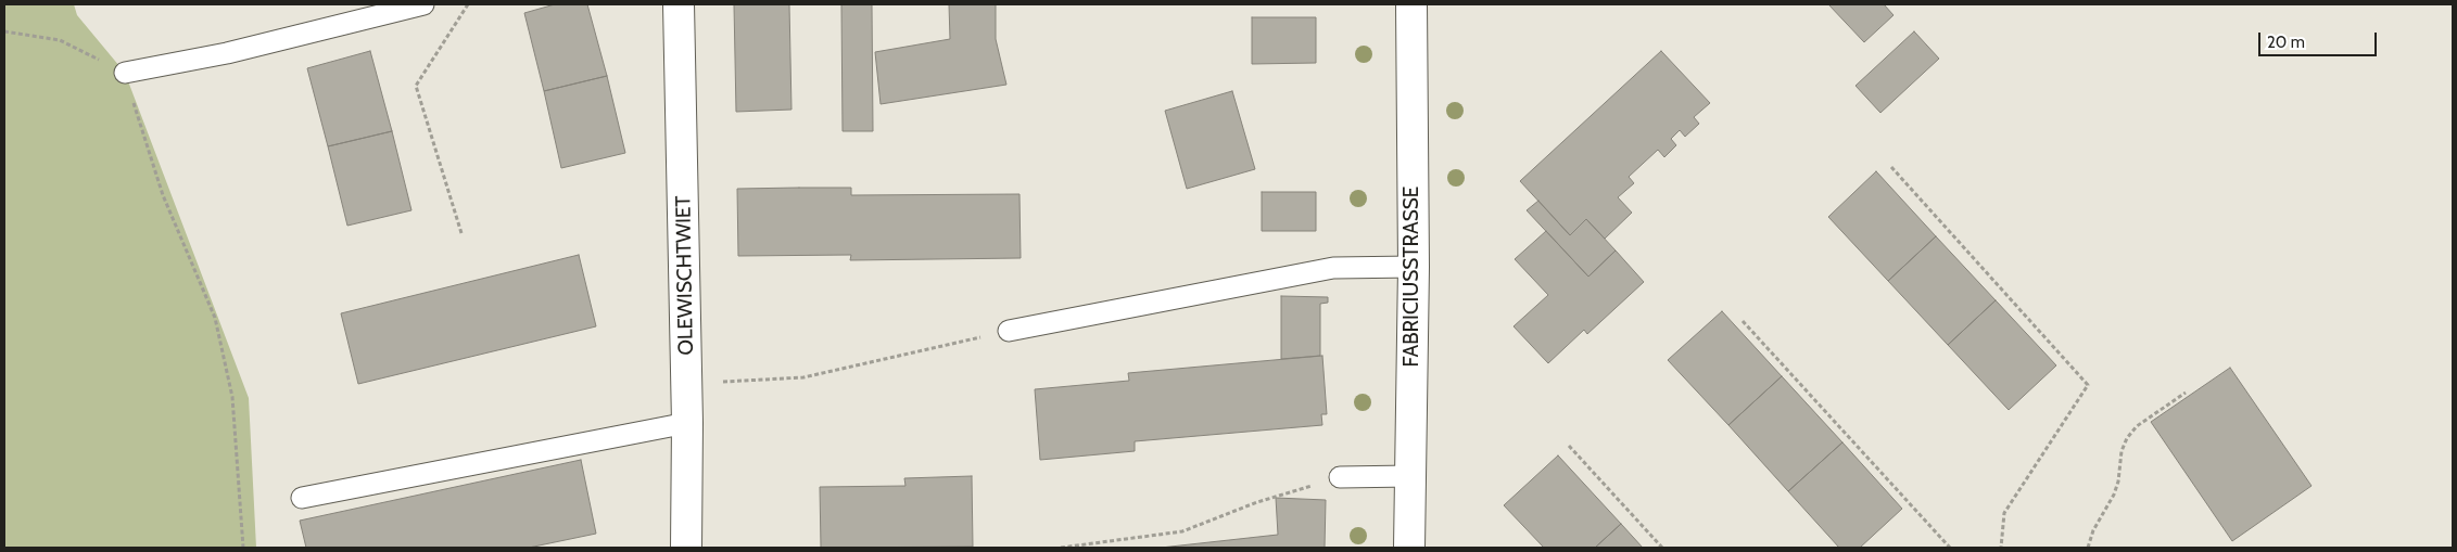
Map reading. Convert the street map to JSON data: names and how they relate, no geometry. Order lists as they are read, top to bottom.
{
  "streets": {
    "street": ["OLEWISCHTWIET", "FABRICIUSSTRASSE"]
  },
  "scale_bar": "20 m"
}
